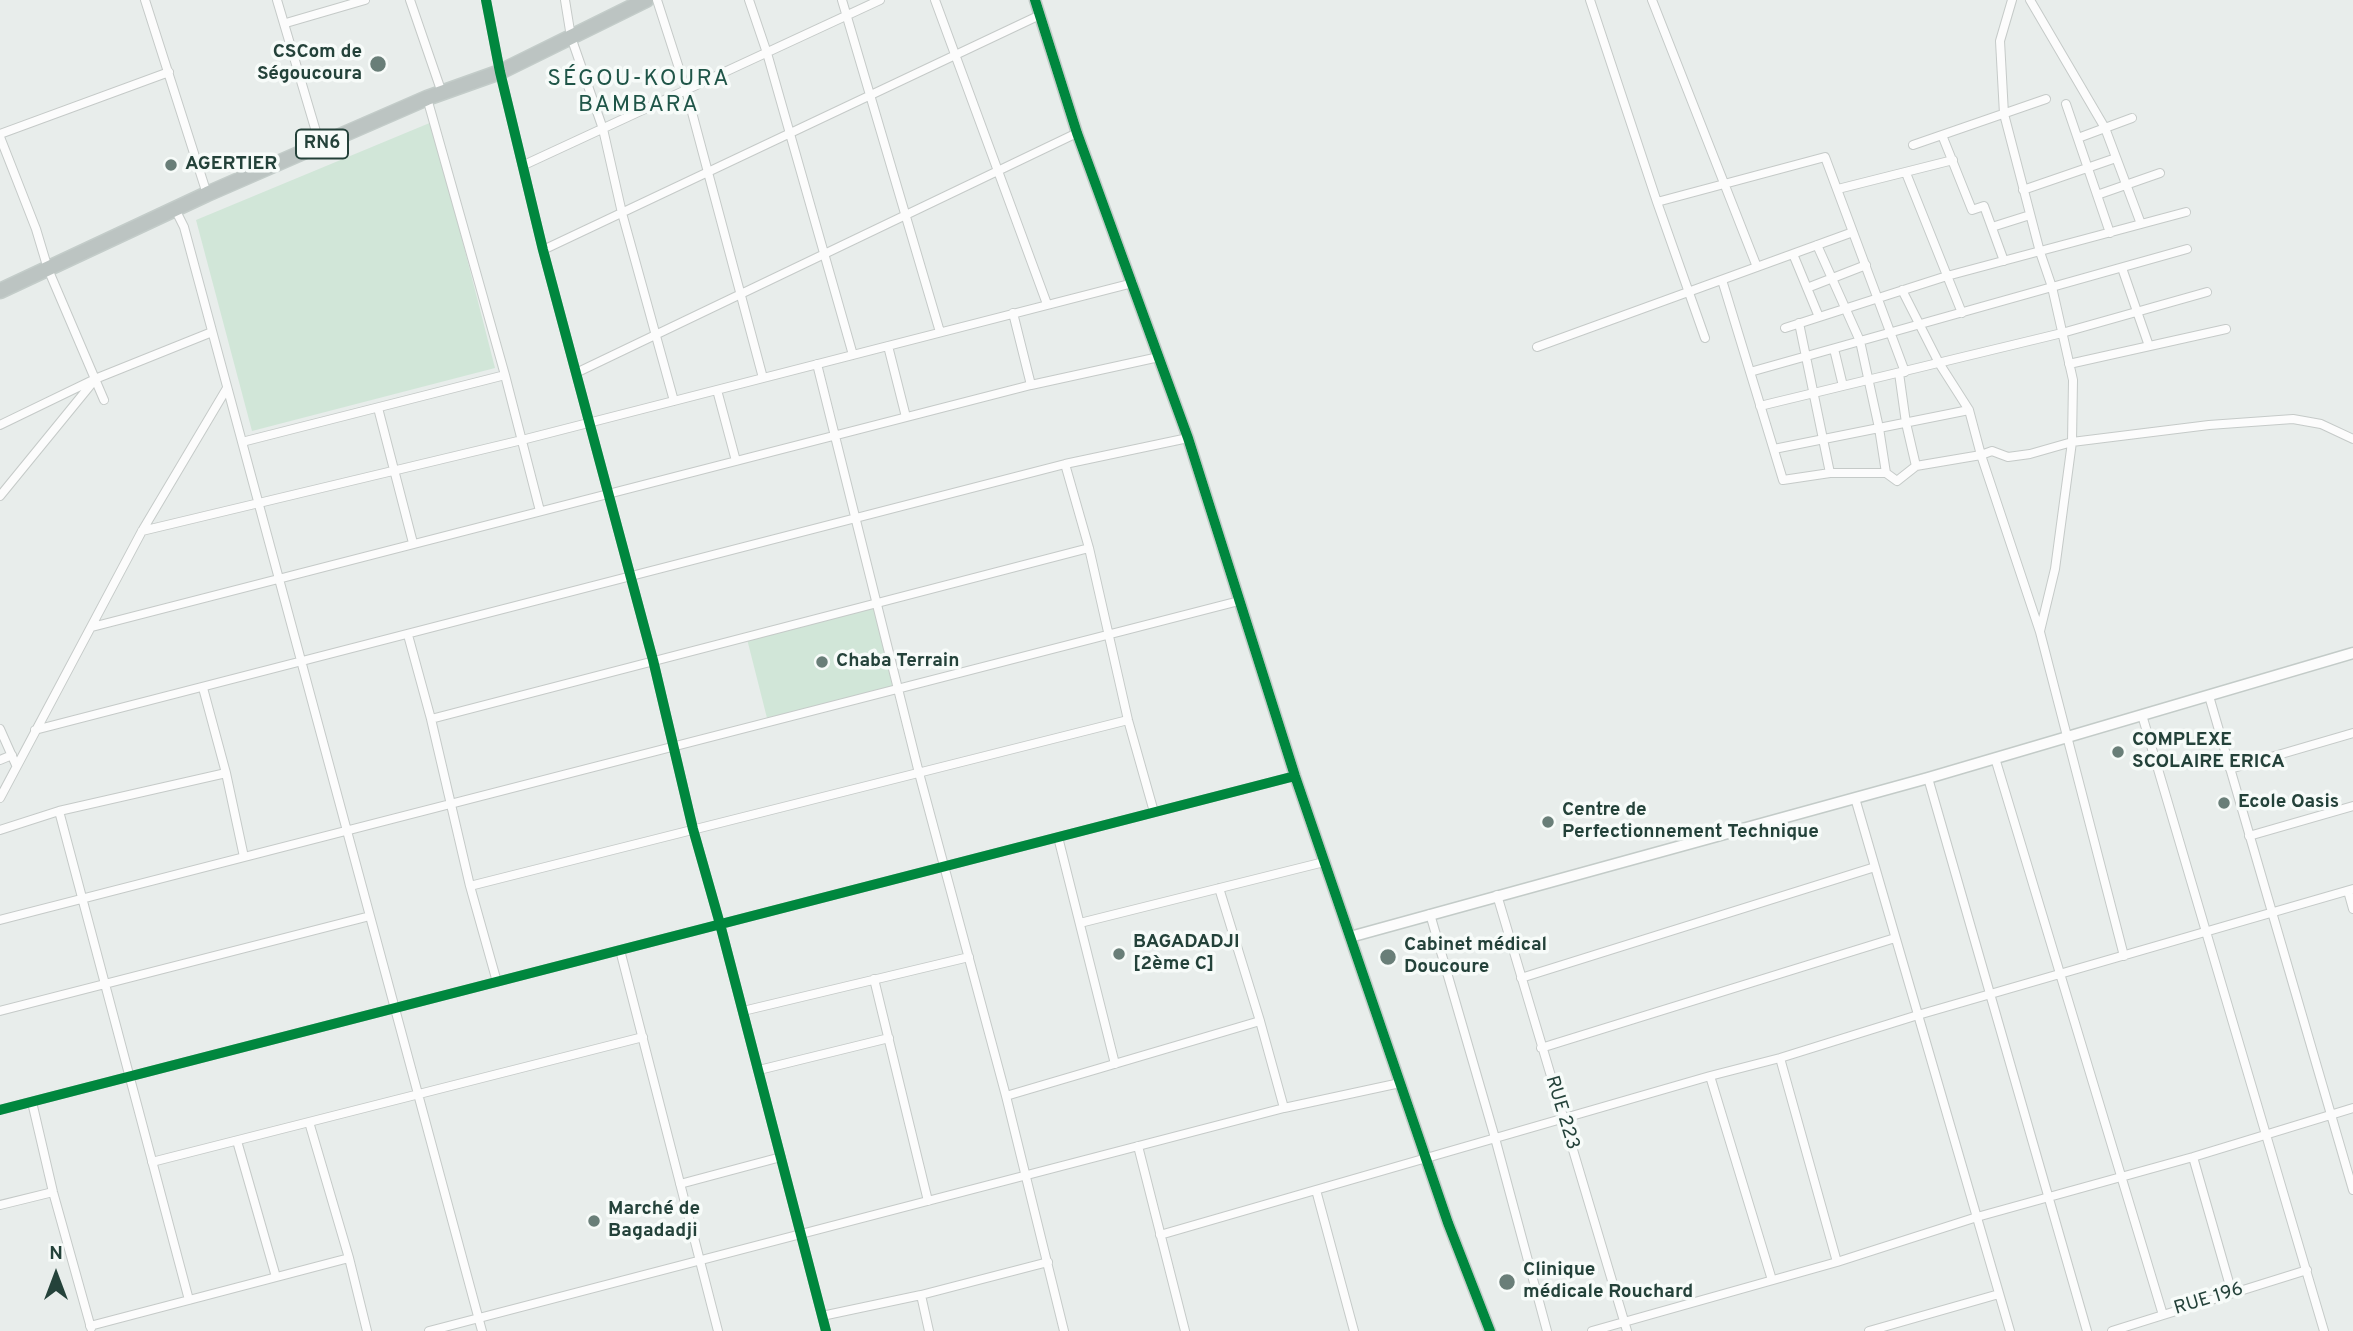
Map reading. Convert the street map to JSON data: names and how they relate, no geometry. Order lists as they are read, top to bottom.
{
  "streets": {
    "highway": ["RN6"],
    "street": ["RUE 223", "RUE 196"]
  },
  "districts": ["SÉGOU-KOURA BAMBARA"],
  "places": [
    "CSCom de Ségoucoura",
    "AGERTIER",
    "Chaba Terrain",
    "COMPLEXE SCOLAIRE ERICA",
    "Ecole Oasis",
    "Centre de Perfectionnement Technique",
    "BAGADADJI [2ème C]",
    "Cabinet médical Doucoure",
    "Marché de Bagadadji",
    "Clinique médicale Rouchard"
  ],
  "north": "top"
}
